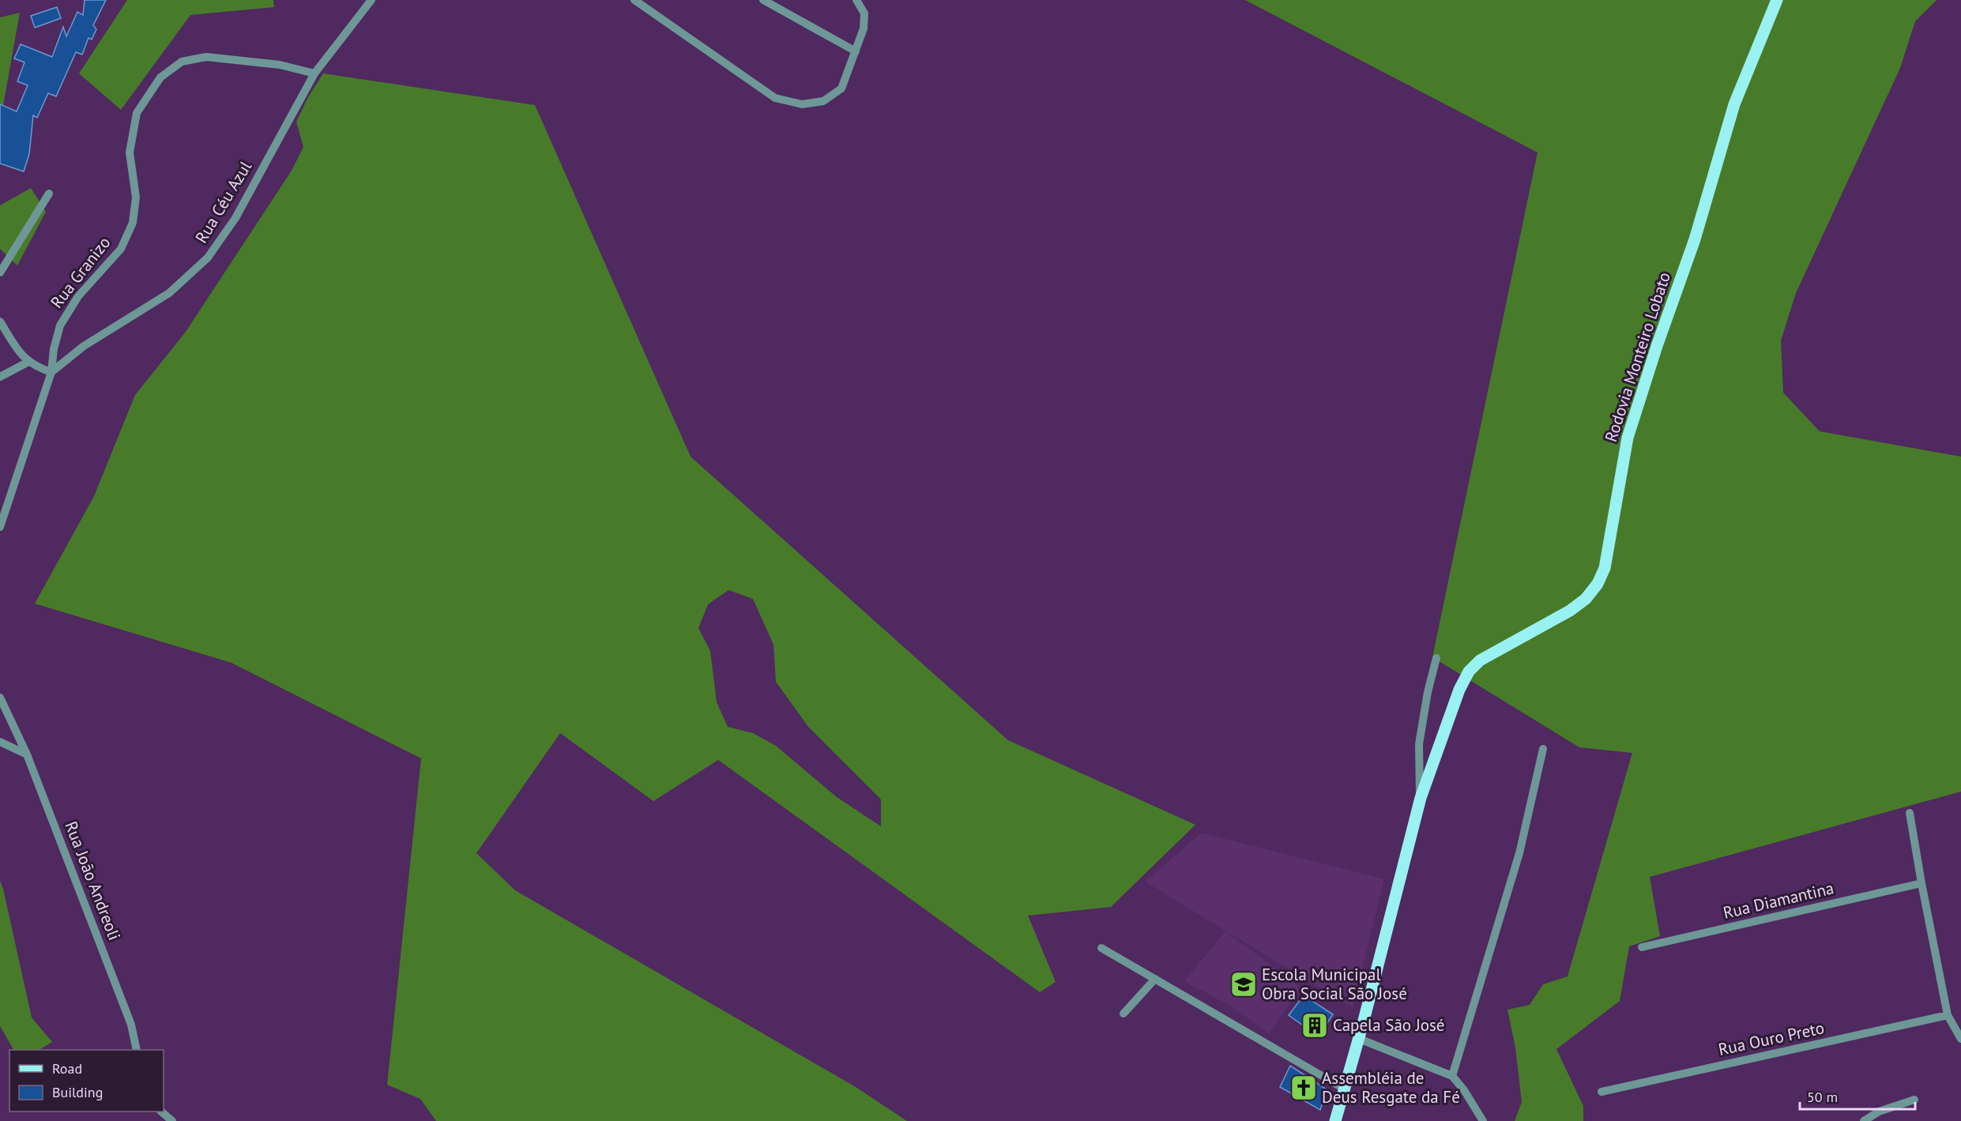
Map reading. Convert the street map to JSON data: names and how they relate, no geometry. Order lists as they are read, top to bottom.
{
  "streets": {
    "main road": ["Rodovia Monteiro Lobato"],
    "street": [
      "Rua Céu Azul",
      "Rua Granizo",
      "Rua João Andreoli",
      "Rua Diamantina",
      "Rua Ouro Preto"
    ]
  },
  "crossings": [
    ["Rua Céu Azul", "Rua Granizo"]
  ],
  "places": {
    "school or university": ["Escola Municipal Obra Social São José"],
    "building": ["Capela São José"],
    "church": ["Assembléia de Deus Resgate da Fé"]
  },
  "legend": ["Road", "Building"],
  "scale_bar": "50 m"
}
